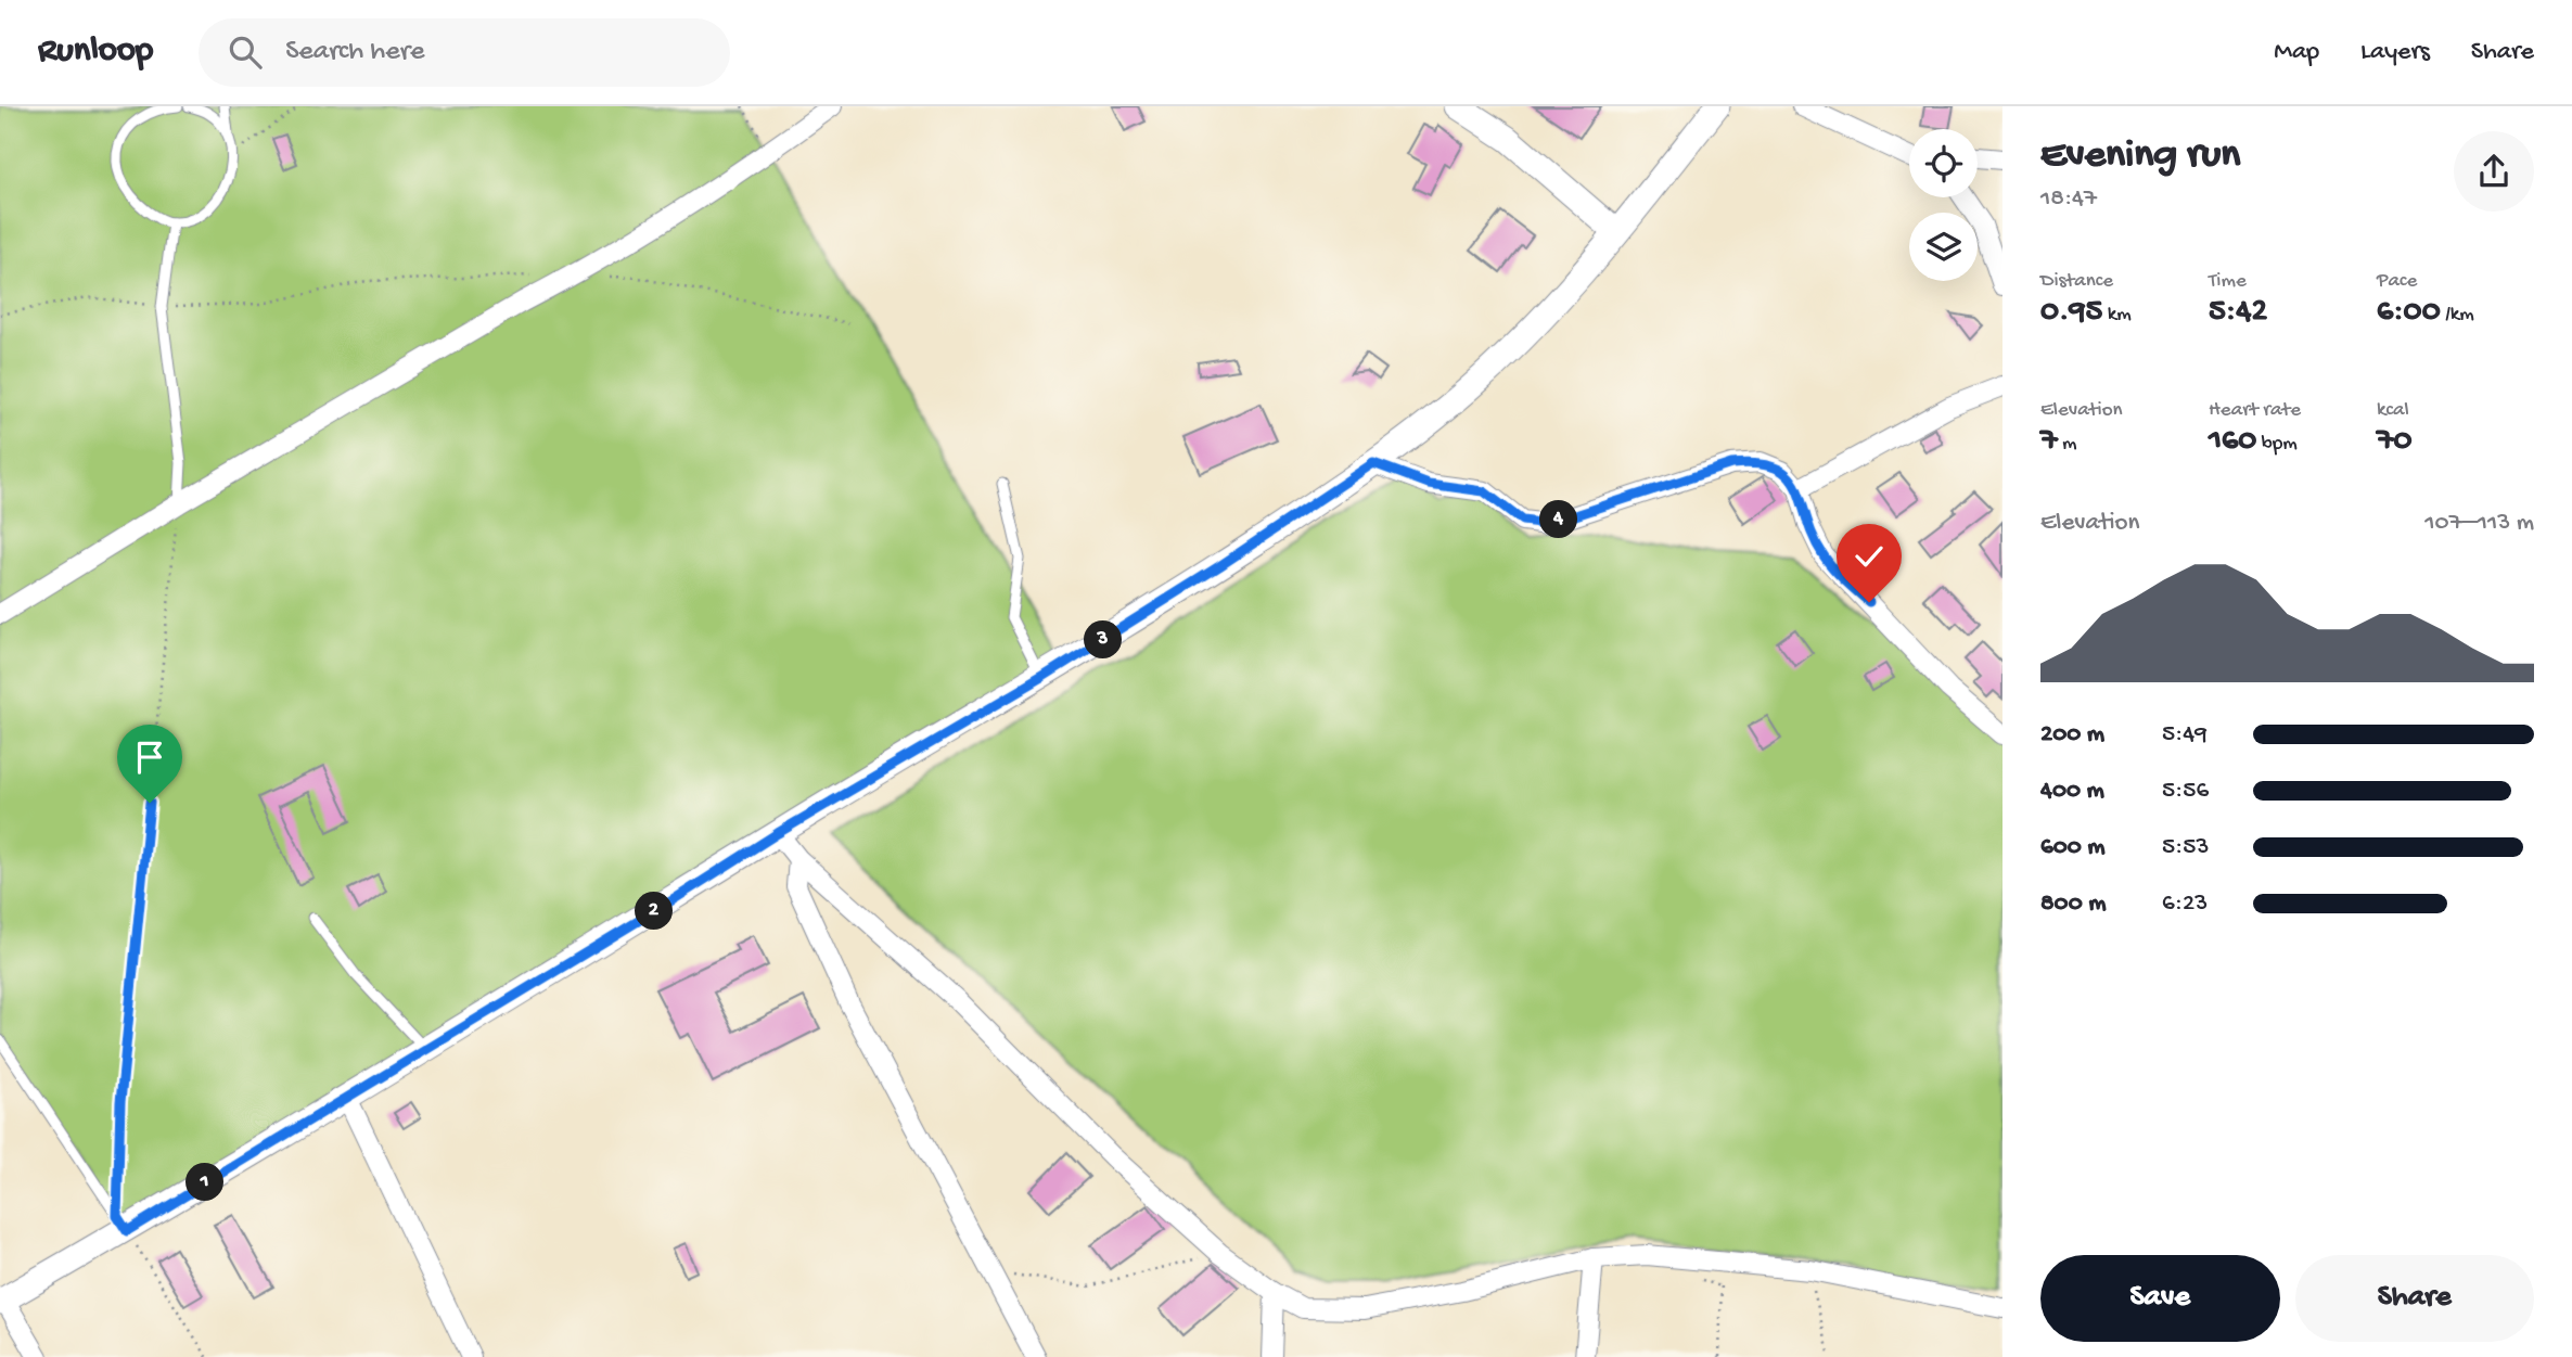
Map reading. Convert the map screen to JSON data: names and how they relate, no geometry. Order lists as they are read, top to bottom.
{
  "page": {
    "header": "Runloop",
    "search": "Search here",
    "nav": ["Map", "Layers", "Share"],
    "heading": ["Evening run", "18:47"],
    "stats": [
      ["Distance", "0.95 km"],
      ["Time", "5:42"],
      ["Pace", "6:00 /km"],
      ["Elevation", "7 m"],
      ["Heart rate", "160 bpm"],
      ["kcal", "70"]
    ],
    "chart": ["Elevation", "107–113 m"],
    "pins": [
      "4",
      "3",
      "2",
      "1"
    ],
    "list": [
      {
        "name": "200 m",
        "note": "5:49"
      },
      {
        "name": "400 m",
        "note": "5:56"
      },
      {
        "name": "600 m",
        "note": "5:53"
      },
      {
        "name": "800 m",
        "note": "6:23"
      }
    ],
    "buttons": ["Save", "Share"]
  }
}
